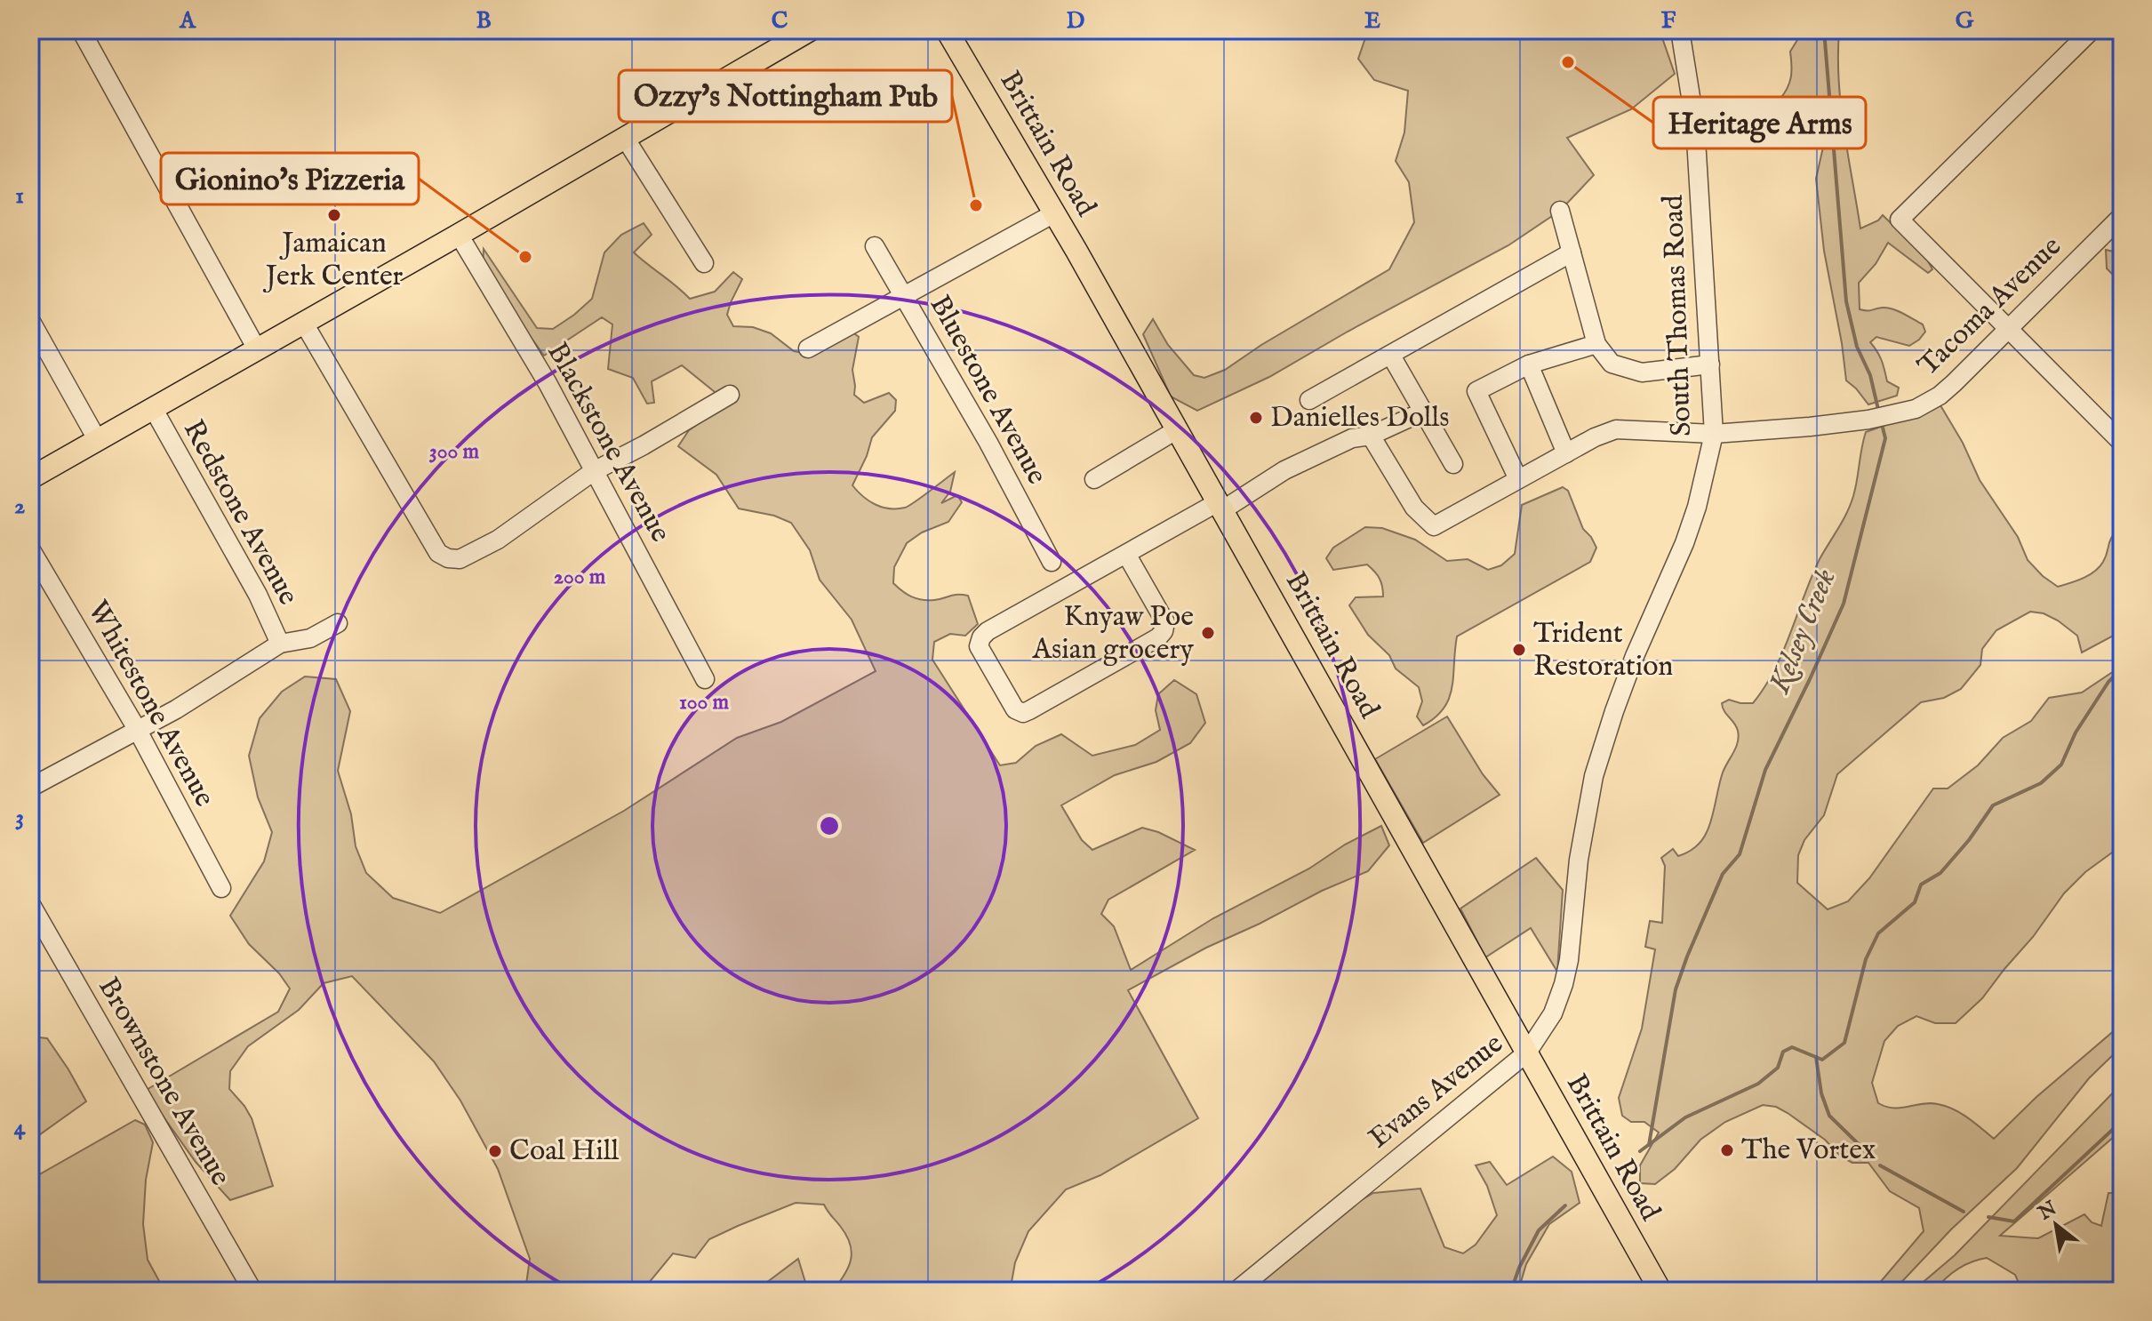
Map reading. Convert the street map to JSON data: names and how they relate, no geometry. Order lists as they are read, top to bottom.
{
  "streets": {
    "main road": ["Brittain Road"],
    "street": [
      "Tacoma Avenue",
      "South Thomas Road",
      "Bluestone Avenue",
      "Blackstone Avenue",
      "Redstone Avenue",
      "Whitestone Avenue",
      "Brownstone Avenue",
      "Evans Avenue"
    ]
  },
  "crossings": [
    ["Brittain Road", "Evans Avenue"],
    ["Tacoma Avenue", "South Thomas Road"],
    ["South Thomas Road", "Evans Avenue"]
  ],
  "water": ["Kelsey Creek"],
  "places": [
    "Heritage Arms",
    "Ozzy's Nottingham Pub",
    "Jamaican Jerk Center",
    "Gionino's Pizzeria",
    "Danielles Dolls",
    "Knyaw Poe Asian grocery",
    "Trident Restoration",
    "The Vortex",
    "Coal Hill"
  ],
  "north": "top left",
  "grid": {
    "columns": [
      "A",
      "B",
      "C",
      "D",
      "E",
      "F",
      "G"
    ],
    "rows": [
      "1",
      "2",
      "3",
      "4"
    ]
  },
  "rings": ["300 m", "200 m", "100 m"]
}
